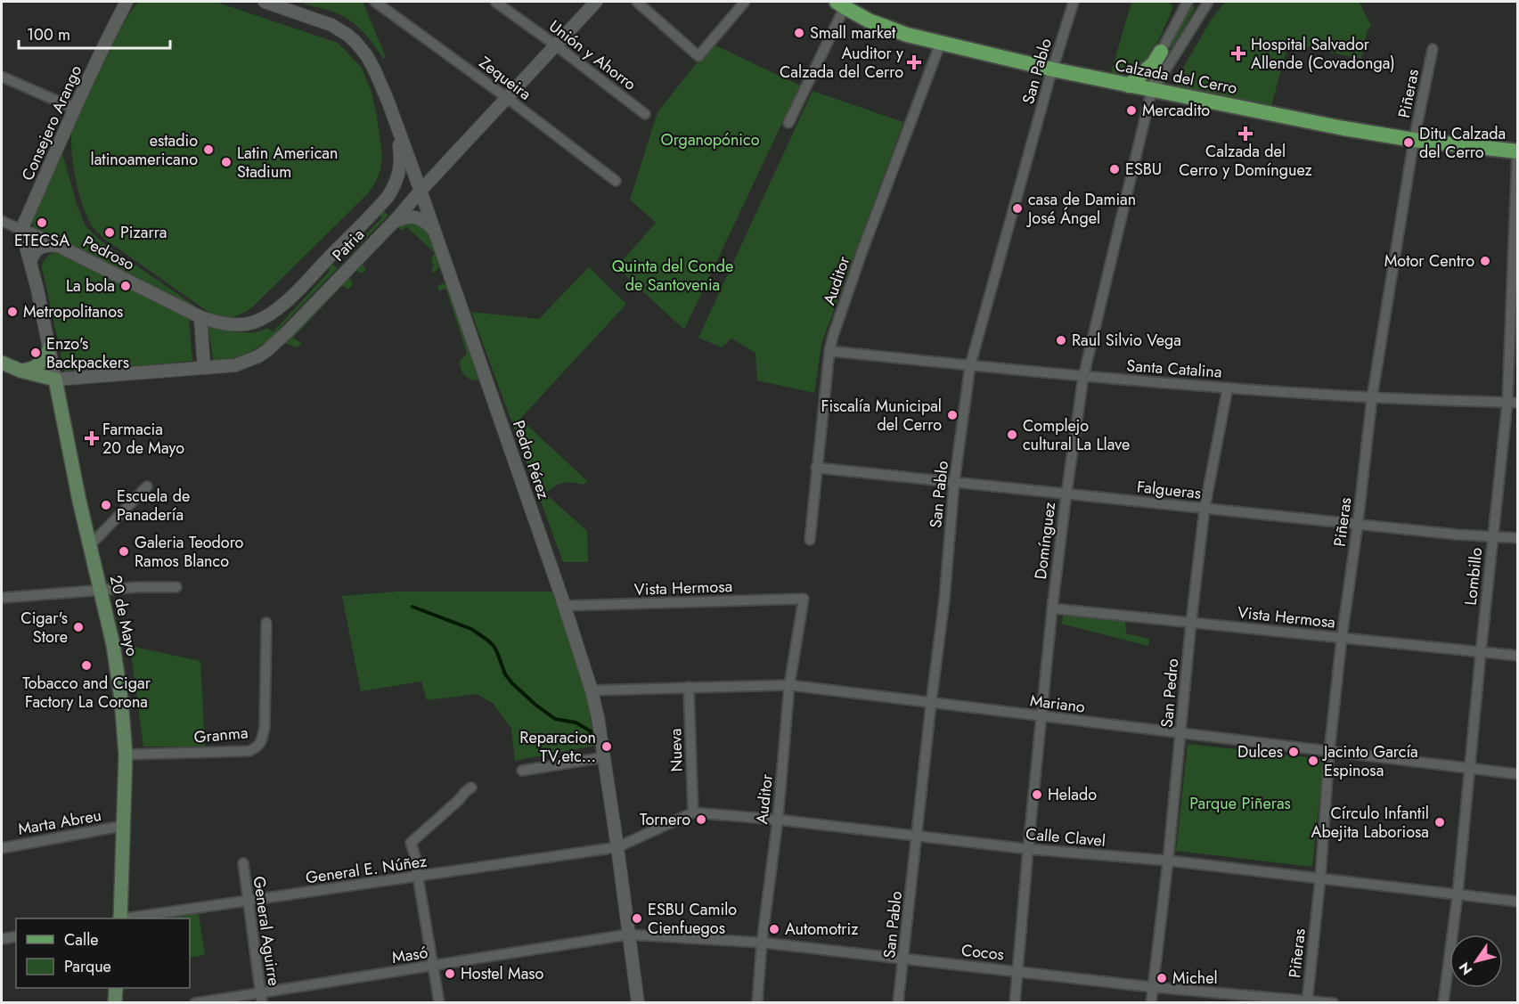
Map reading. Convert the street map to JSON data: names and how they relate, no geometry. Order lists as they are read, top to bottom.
{
  "streets": {
    "main road": ["Calzada del Cerro", "20 de Mayo"],
    "street": [
      "Unión y Ahorro",
      "San Pablo",
      "Zequeira",
      "Piñeras",
      "Consejero Arango",
      "Patria",
      "Pedroso",
      "Auditor",
      "Santa Catalina",
      "Pedro Pérez",
      "Falgueras",
      "Domínguez",
      "Lombillo",
      "Vista Hermosa",
      "San Pedro",
      "Mariano",
      "Granma",
      "Nueva",
      "Marta Abreu",
      "Calle Clavel",
      "General E. Núñez",
      "General Aguirre",
      "Cocos",
      "Masó"
    ]
  },
  "crossings": [
    ["Unión y Ahorro", "Patria"],
    ["San Pablo", "Calzada del Cerro"],
    ["San Pablo", "Santa Catalina"],
    ["San Pablo", "Falgueras"],
    ["San Pablo", "Mariano"],
    ["San Pablo", "Calle Clavel"],
    ["San Pablo", "Cocos"],
    ["Calzada del Cerro", "Piñeras"],
    ["Calzada del Cerro", "Auditor"],
    ["Calzada del Cerro", "Domínguez"],
    ["Calzada del Cerro", "Lombillo"],
    ["Zequeira", "Patria"],
    ["Piñeras", "Santa Catalina"],
    ["Piñeras", "Falgueras"],
    ["Piñeras", "Vista Hermosa"],
    ["Piñeras", "Mariano"],
    ["Piñeras", "Calle Clavel"],
    ["Piñeras", "Cocos"],
    ["Consejero Arango", "Pedroso"],
    ["Consejero Arango", "20 de Mayo"],
    ["Patria", "Pedroso"],
    ["Patria", "Pedro Pérez"],
    ["Patria", "20 de Mayo"],
    ["Pedroso", "20 de Mayo"],
    ["Auditor", "Santa Catalina"],
    ["Auditor", "Falgueras"],
    ["Auditor", "Vista Hermosa"],
    ["Auditor", "Mariano"],
    ["Auditor", "Calle Clavel"],
    ["Auditor", "Cocos"],
    ["Santa Catalina", "Domínguez"],
    ["Santa Catalina", "Lombillo"],
    ["Santa Catalina", "San Pedro"],
    ["Pedro Pérez", "Vista Hermosa"],
    ["Pedro Pérez", "Mariano"],
    ["Pedro Pérez", "Calle Clavel"],
    ["Pedro Pérez", "General E. Núñez"],
    ["Pedro Pérez", "Cocos"],
    ["Pedro Pérez", "Masó"],
    ["Falgueras", "Domínguez"],
    ["Falgueras", "Lombillo"],
    ["Falgueras", "San Pedro"],
    ["Domínguez", "Vista Hermosa"],
    ["Domínguez", "Mariano"],
    ["Domínguez", "Calle Clavel"],
    ["Domínguez", "Cocos"],
    ["Lombillo", "Vista Hermosa"],
    ["Lombillo", "Mariano"],
    ["Lombillo", "Calle Clavel"],
    ["Vista Hermosa", "San Pedro"],
    ["20 de Mayo", "Granma"],
    ["20 de Mayo", "Marta Abreu"],
    ["San Pedro", "Mariano"],
    ["San Pedro", "Calle Clavel"],
    ["San Pedro", "Cocos"],
    ["Mariano", "Nueva"],
    ["Nueva", "Calle Clavel"],
    ["Calle Clavel", "General E. Núñez"],
    ["General E. Núñez", "General Aguirre"],
    ["General Aguirre", "Masó"],
    ["Cocos", "Masó"]
  ],
  "parks": ["Organopónico", "Quinta del Conde de Santovenia", "Parque Piñeras"],
  "places": {
    "other": [
      "Small market",
      "Mercadito",
      "Ditu Calzada del Cerro",
      "estadio latinoamericano",
      "Latin American Stadium",
      "ESBU",
      "casa de Damian José Ángel",
      "ETECSA",
      "Pizarra",
      "Motor Centro",
      "La bola",
      "Metropolitanos",
      "Raul Silvio Vega",
      "Enzo's Backpackers",
      "Fiscalía Municipal del Cerro",
      "Complejo cultural La Llave",
      "Escuela de Panadería",
      "Galeria Teodoro Ramos Blanco",
      "Cigar's Store",
      "Tobacco and Cigar Factory La Corona",
      "Reparacion TV,etc...",
      "Dulces",
      "Jacinto García Espinosa",
      "Helado",
      "Tornero",
      "Círculo Infantil Abejita Laboriosa",
      "ESBU Camilo Cienfuegos",
      "Automotriz",
      "Hostel Maso",
      "Michel"
    ],
    "health": [
      "Hospital Salvador Allende (Covadonga)",
      "Auditor y Calzada del Cerro",
      "Calzada del Cerro y Domínguez",
      "Farmacia 20 de Mayo"
    ]
  },
  "legend": ["Calle", "Parque"],
  "scale_bar": "100 m",
  "north": "bottom left"
}
